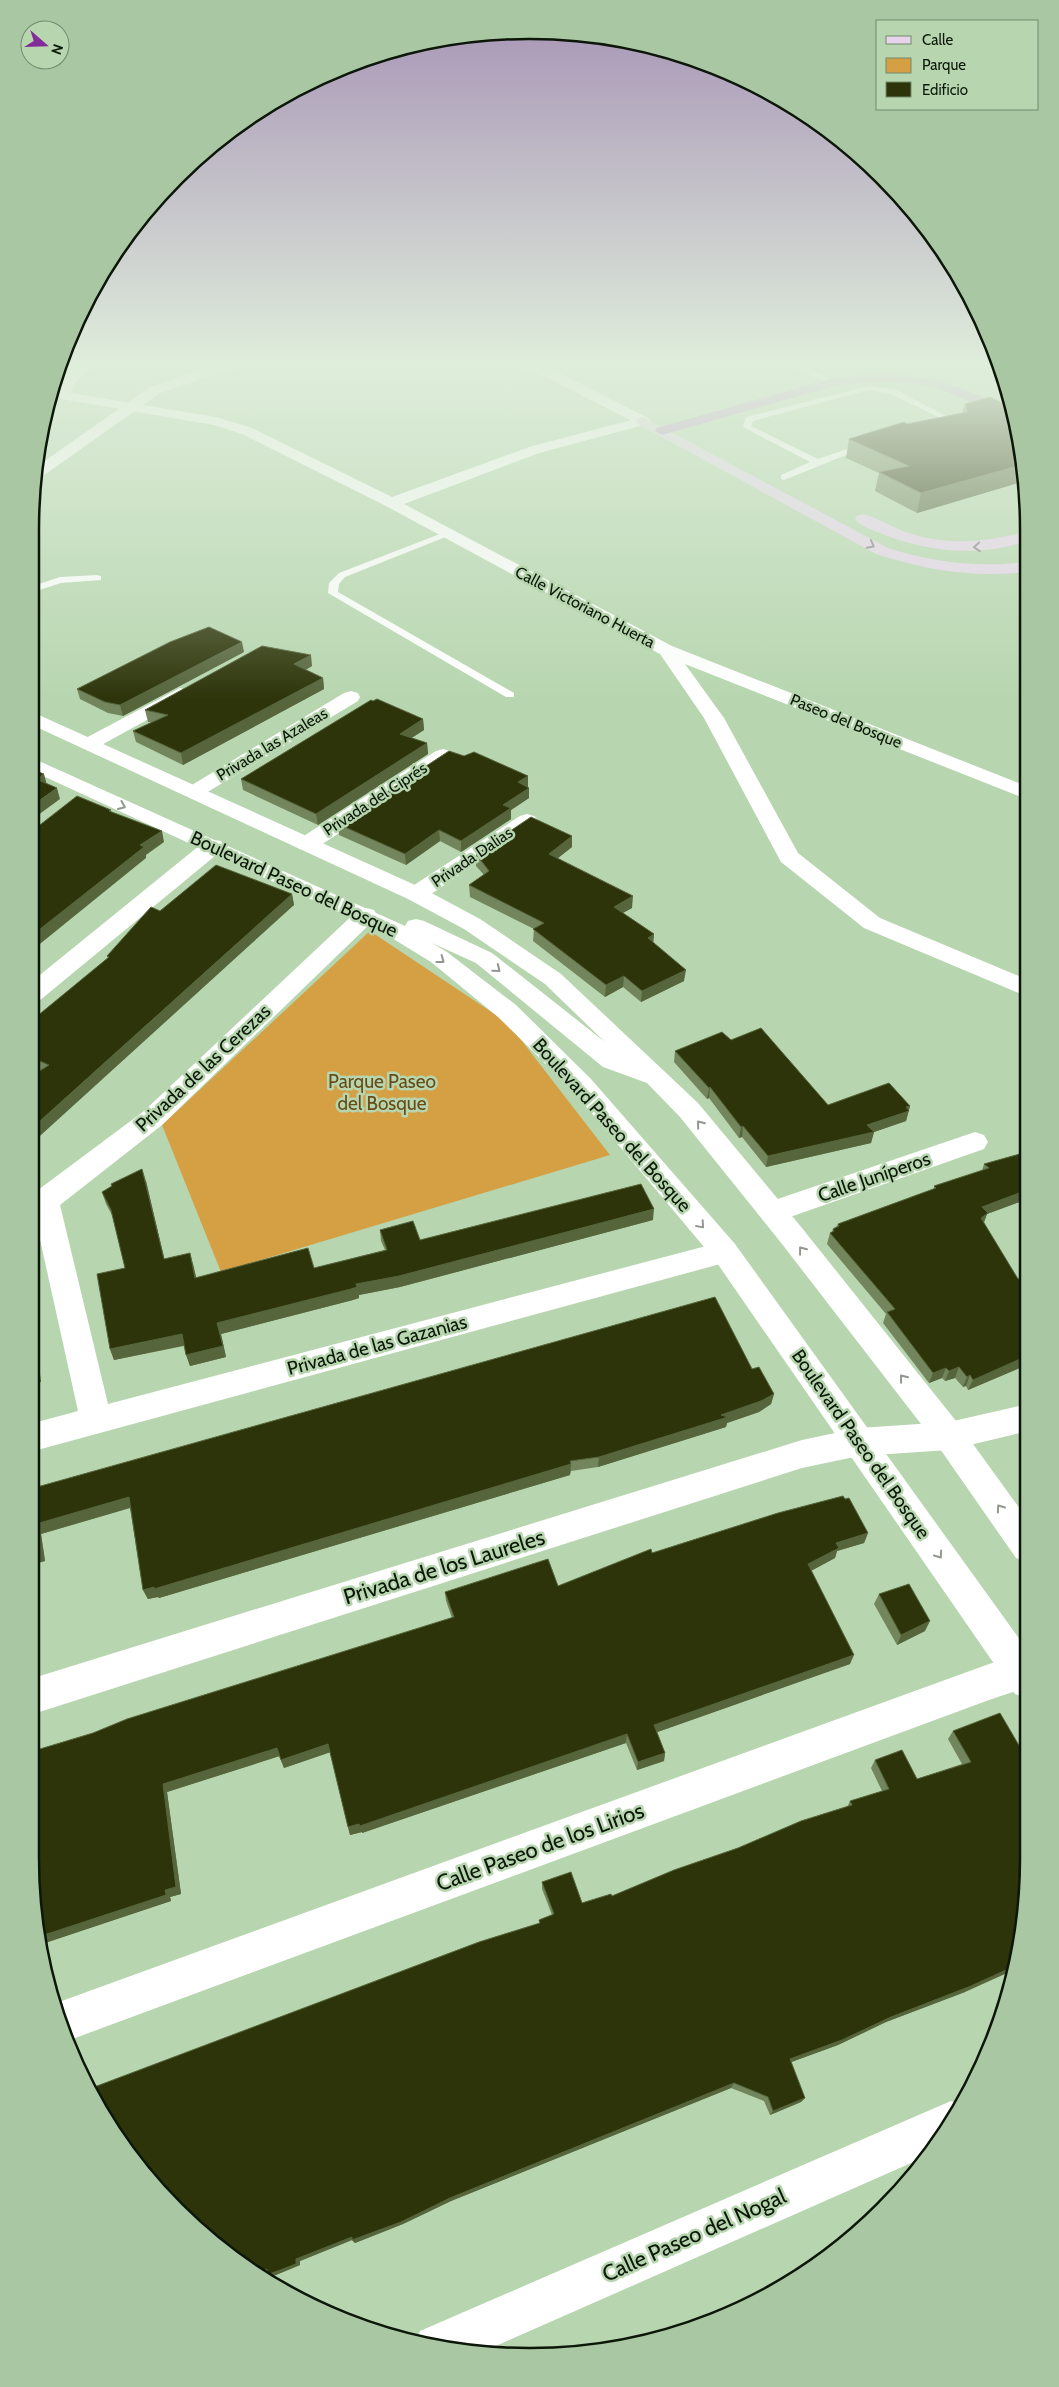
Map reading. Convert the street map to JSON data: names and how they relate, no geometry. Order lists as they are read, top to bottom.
{
  "streets": {
    "street": [
      "Calle Victoriano Huerta",
      "Paseo del Bosque",
      "Privada las Azaleas",
      "Privada del Ciprés",
      "Privada Dalias",
      "Boulevard Paseo del Bosque",
      "Privada de las Cerezas",
      "Calle Juníperos",
      "Privada de las Gazanias",
      "Privada de los Laureles",
      "Calle Paseo de los Lirios",
      "Calle Paseo del Nogal"
    ]
  },
  "crossings": [
    ["Calle Victoriano Huerta", "Paseo del Bosque"],
    ["Boulevard Paseo del Bosque", "Privada de las Cerezas"],
    ["Boulevard Paseo del Bosque", "Privada de las Gazanias"],
    ["Boulevard Paseo del Bosque", "Privada de los Laureles"]
  ],
  "parks": ["Parque Paseo del Bosque"],
  "legend": ["Calle", "Parque", "Edificio"],
  "north": "right"
}
